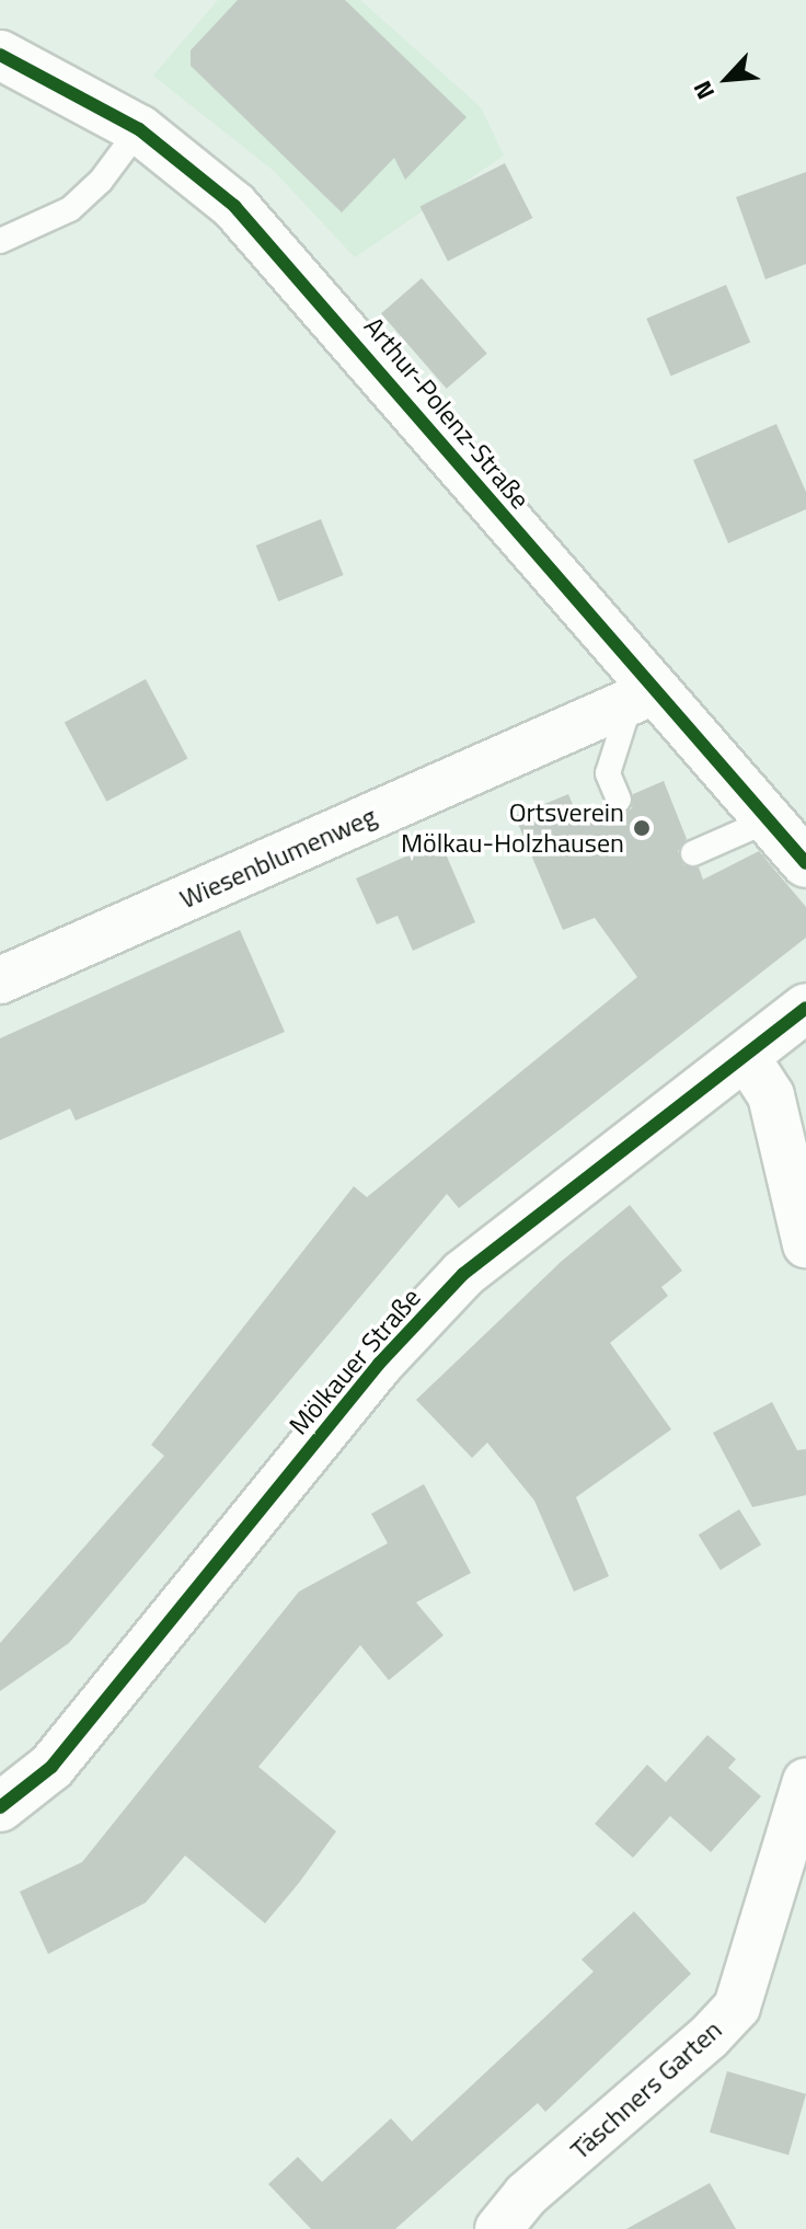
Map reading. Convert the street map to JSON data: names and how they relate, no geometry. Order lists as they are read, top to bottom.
{
  "streets": {
    "street": [
      "Arthur-Polenz-Straße",
      "Wiesenblumenweg",
      "Mölkauer Straße",
      "Täschners Garten"
    ]
  },
  "crossings": [
    ["Arthur-Polenz-Straße", "Wiesenblumenweg"]
  ],
  "places": ["Ortsverein Mölkau-Holzhausen"],
  "north": "bottom left"
}
